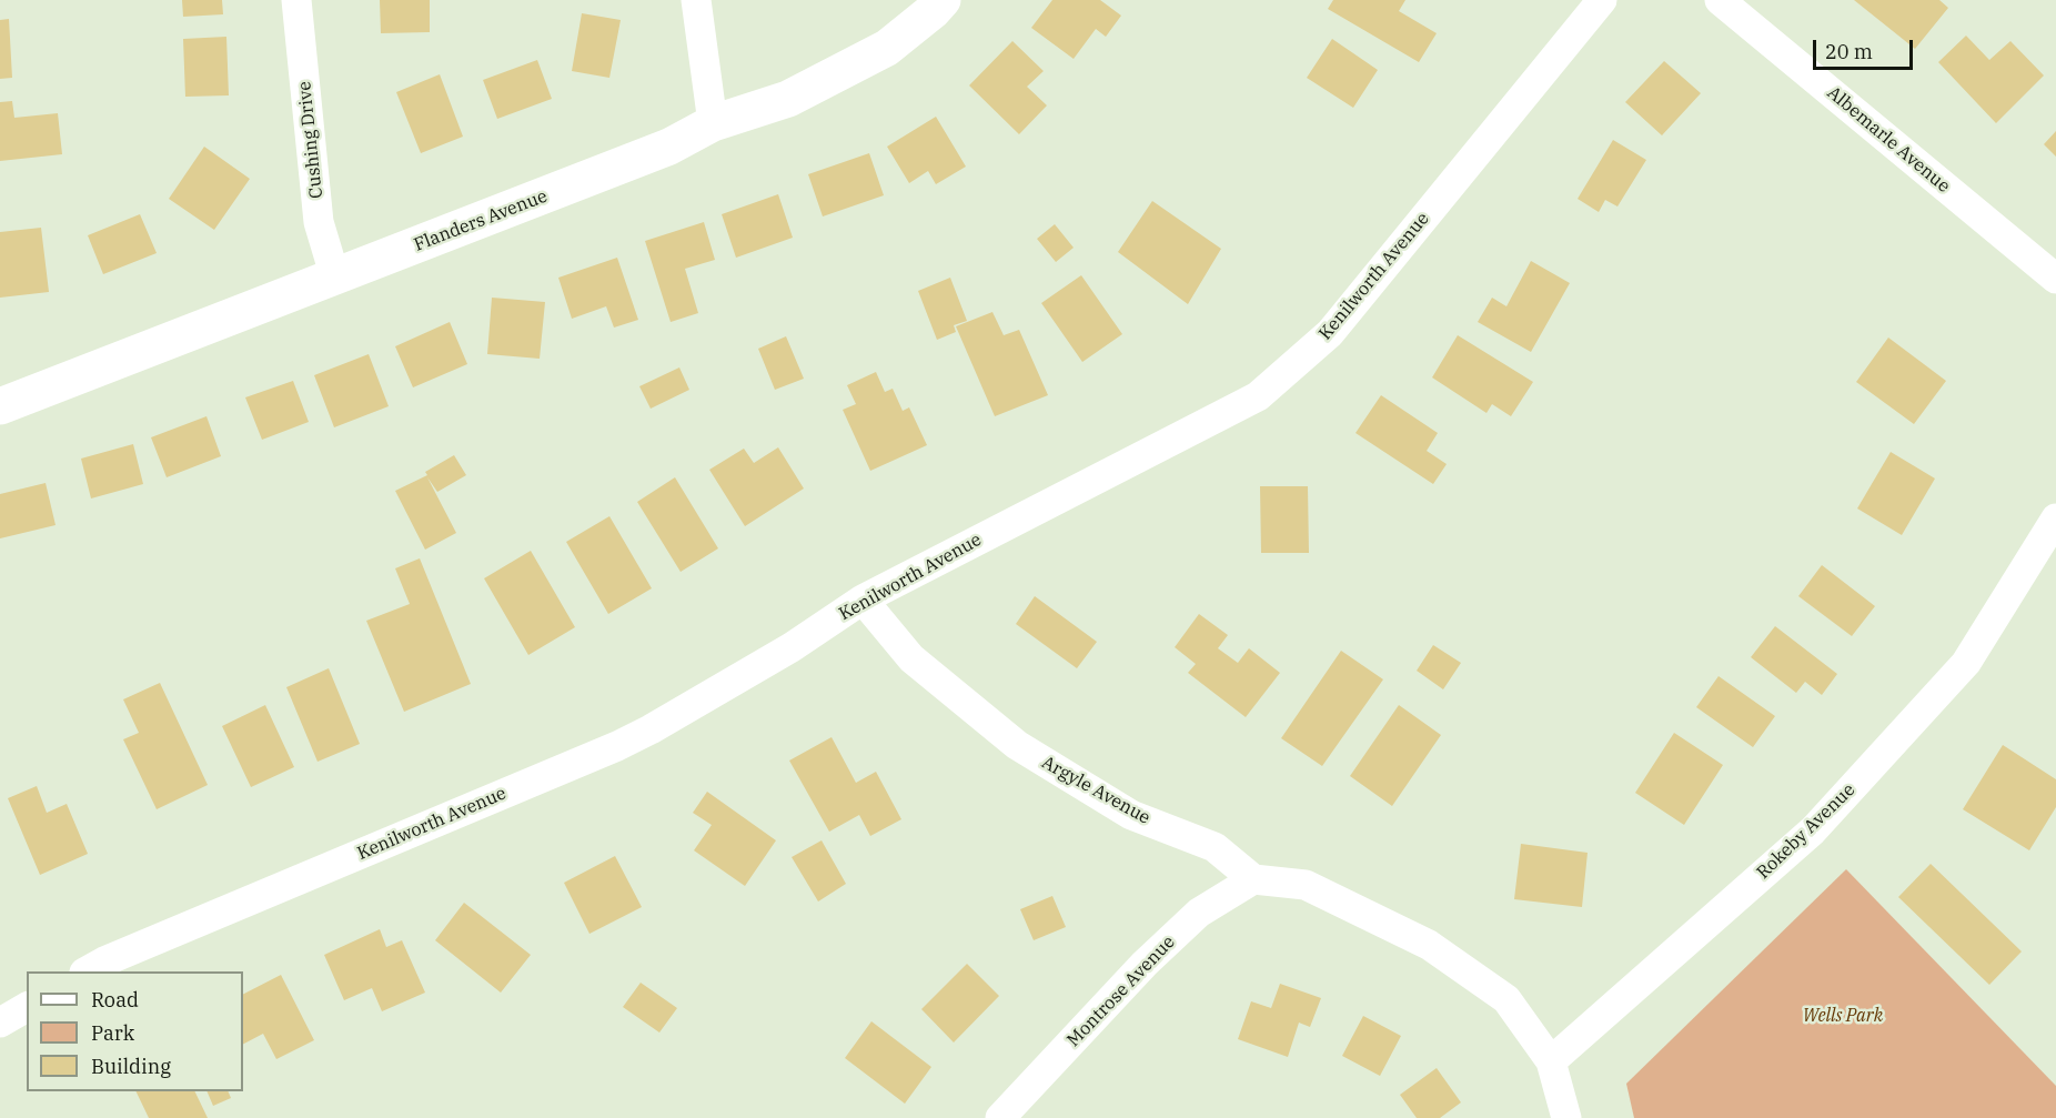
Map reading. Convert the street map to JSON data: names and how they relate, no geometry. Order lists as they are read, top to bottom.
{
  "streets": {
    "street": [
      "Cushing Drive",
      "Albemarle Avenue",
      "Flanders Avenue",
      "Kenilworth Avenue",
      "Argyle Avenue",
      "Rokeby Avenue",
      "Montrose Avenue"
    ]
  },
  "crossings": [
    ["Cushing Drive", "Flanders Avenue"],
    ["Kenilworth Avenue", "Argyle Avenue"],
    ["Argyle Avenue", "Montrose Avenue"]
  ],
  "parks": ["Wells Park"],
  "legend": ["Road", "Park", "Building"],
  "scale_bar": "20 m"
}
